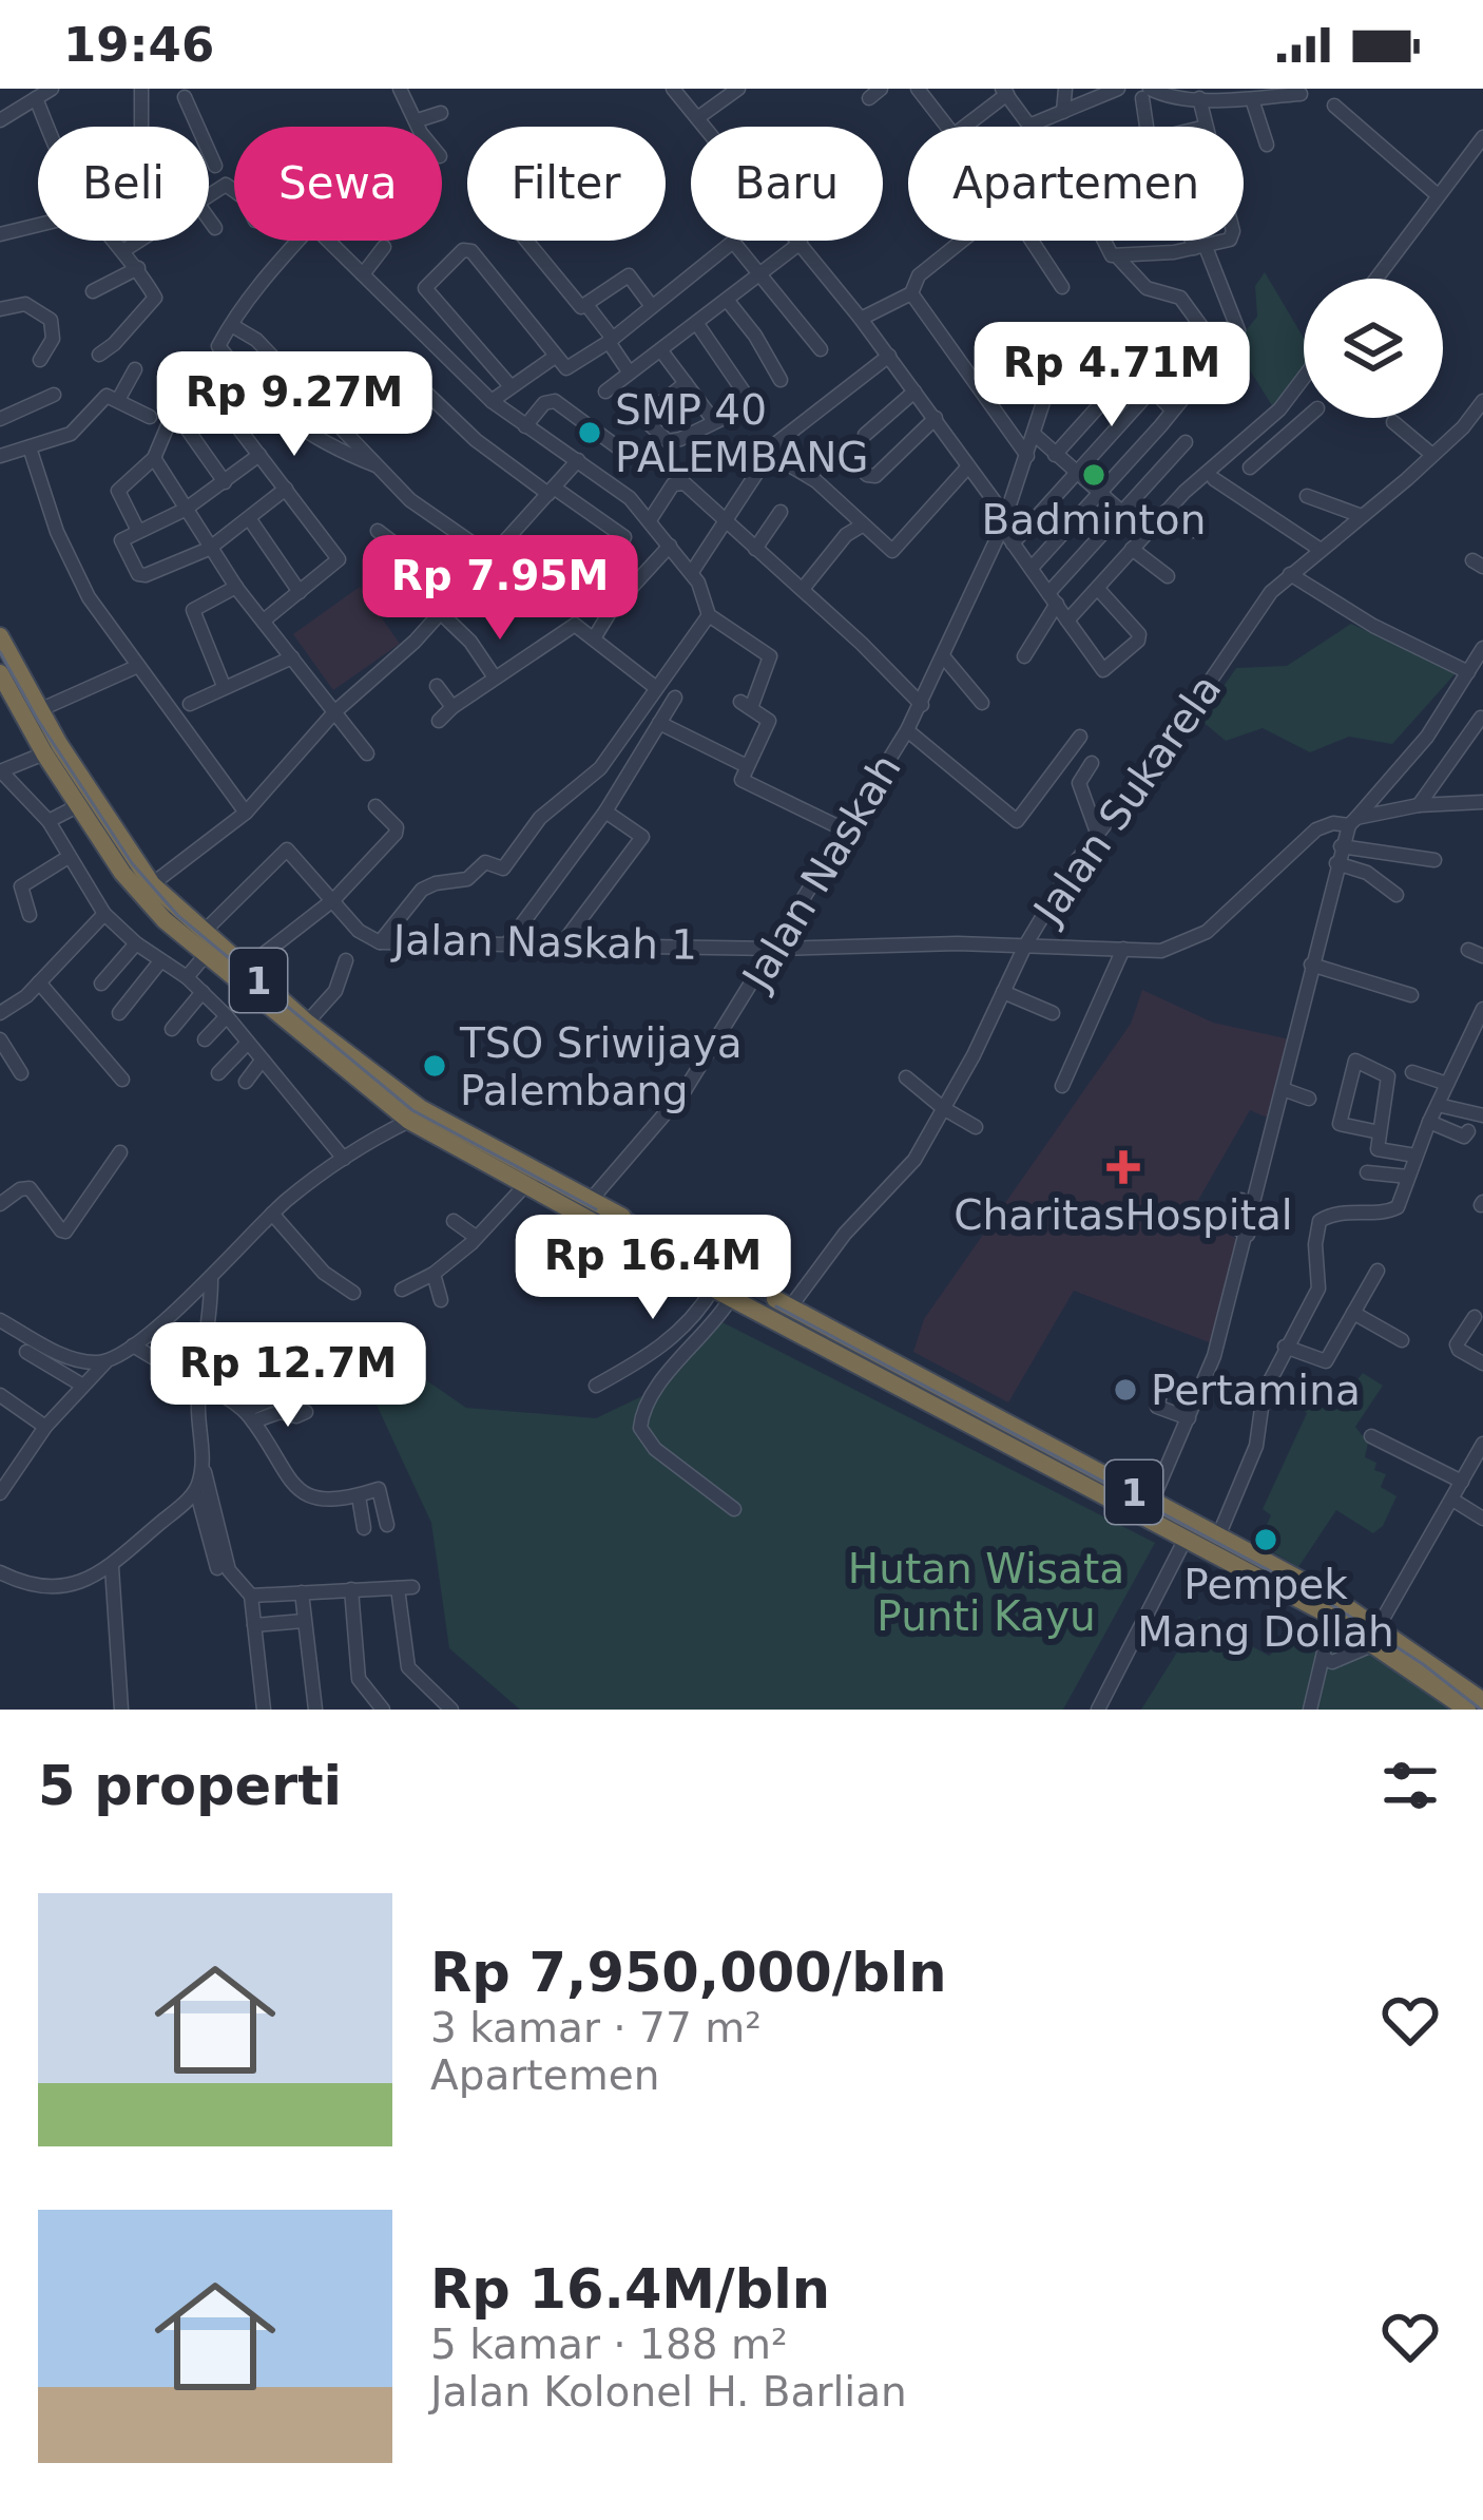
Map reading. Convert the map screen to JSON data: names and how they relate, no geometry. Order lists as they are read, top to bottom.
{
  "streets": {
    "highway": ["1"],
    "street": ["Jalan Sukarela", "Jalan Naskah", "Jalan Naskah 1"]
  },
  "crossings": [
    ["Jalan Sukarela", "Jalan Naskah 1"],
    ["Jalan Sukarela", "1"],
    ["Jalan Naskah", "Jalan Naskah 1"],
    ["Jalan Naskah", "1"],
    ["Jalan Naskah 1", "1"]
  ],
  "parks": ["Hutan Wisata Punti Kayu"],
  "places": {
    "other": [
      "SMP 40 PALEMBANG",
      "Badminton",
      "TSO Sriwijaya Palembang",
      "Pertamina",
      "Pempek Mang Dollah"
    ],
    "health": ["CharitasHospital"]
  },
  "page": {
    "status": "19:46",
    "chip": [
      "Beli",
      "Sewa",
      "Filter",
      "Baru",
      "Apartemen"
    ],
    "price": [
      "Rp 4.71M",
      "Rp 9.27M",
      "Rp 7.95M",
      "Rp 16.4M",
      "Rp 12.7M"
    ],
    "heading": "5 properti",
    "list": [
      {
        "name": "Rp 7,950,000/bln",
        "note": "3 kamar · 77 m² · Apartemen"
      },
      {
        "name": "Rp 16.4M/bln",
        "note": "5 kamar · 188 m² · Jalan Kolonel H. Barlian"
      }
    ]
  }
}
